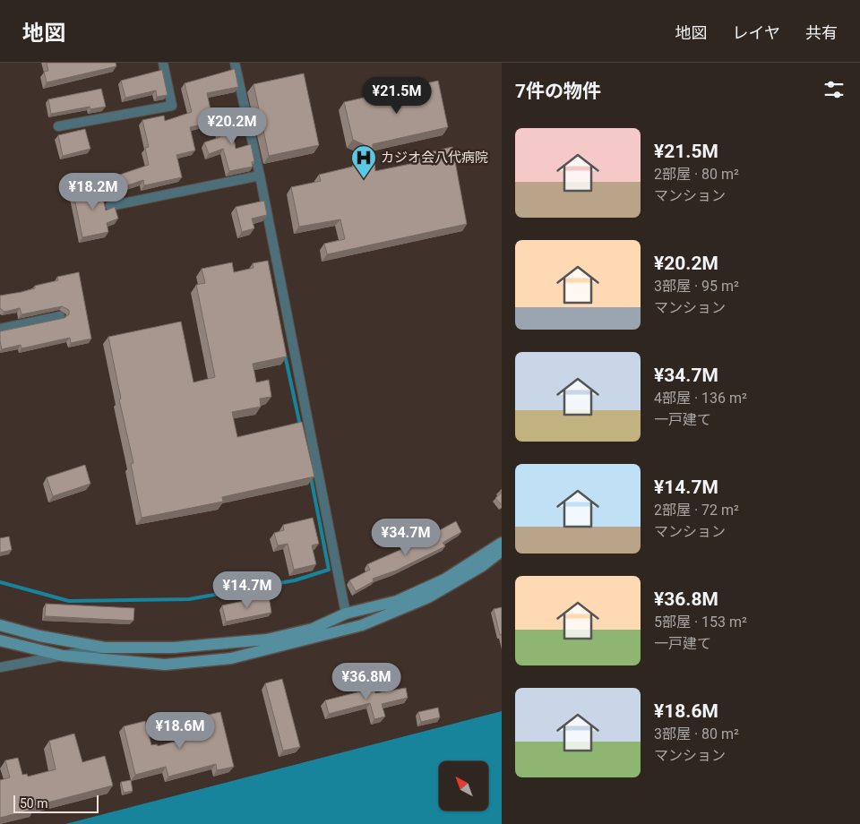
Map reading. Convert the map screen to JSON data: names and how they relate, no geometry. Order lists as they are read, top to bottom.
{
  "places": {
    "hospital": ["カジオ会八代病院"]
  },
  "scale_bar": "50 m",
  "north": "top left",
  "page": {
    "header": "地図",
    "nav": ["地図", "レイヤ", "共有"],
    "heading": "7件の物件",
    "price": [
      "¥21.5M",
      "¥20.2M",
      "¥18.2M",
      "¥34.7M",
      "¥14.7M",
      "¥36.8M",
      "¥18.6M"
    ],
    "list": [
      {
        "name": "¥21.5M",
        "note": "2部屋 · 80 m² · マンション"
      },
      {
        "name": "¥20.2M",
        "note": "3部屋 · 95 m² · マンション"
      },
      {
        "name": "¥34.7M",
        "note": "4部屋 · 136 m² · 一戸建て"
      },
      {
        "name": "¥14.7M",
        "note": "2部屋 · 72 m² · マンション"
      },
      {
        "name": "¥36.8M",
        "note": "5部屋 · 153 m² · 一戸建て"
      },
      {
        "name": "¥18.6M",
        "note": "3部屋 · 80 m² · マンション"
      }
    ],
    "scale": "50 m"
  }
}
